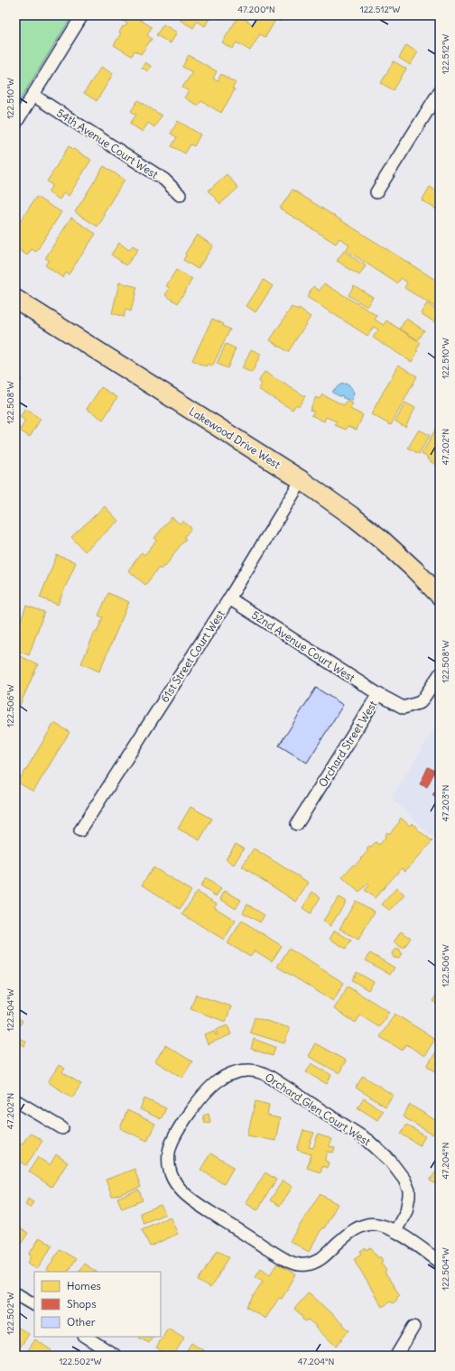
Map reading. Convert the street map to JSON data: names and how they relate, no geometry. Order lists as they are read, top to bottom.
{
  "streets": {
    "main road": ["Lakewood Drive West"],
    "street": [
      "54th Avenue Court West",
      "52nd Avenue Court West",
      "61st Street Court West",
      "Orchard Street West",
      "Orchard Glen Court West"
    ]
  },
  "crossings": [
    ["Lakewood Drive West", "61st Street Court West"],
    ["52nd Avenue Court West", "61st Street Court West"],
    ["52nd Avenue Court West", "Orchard Street West"]
  ],
  "legend": ["Homes", "Shops", "Other"],
  "coordinates": [
    "47.200°N",
    "122.512°W",
    "122.510°W",
    "122.508°W",
    "47.202°N",
    "122.506°W",
    "47.203°N",
    "122.504°W",
    "47.204°N",
    "122.502°W"
  ]
}
